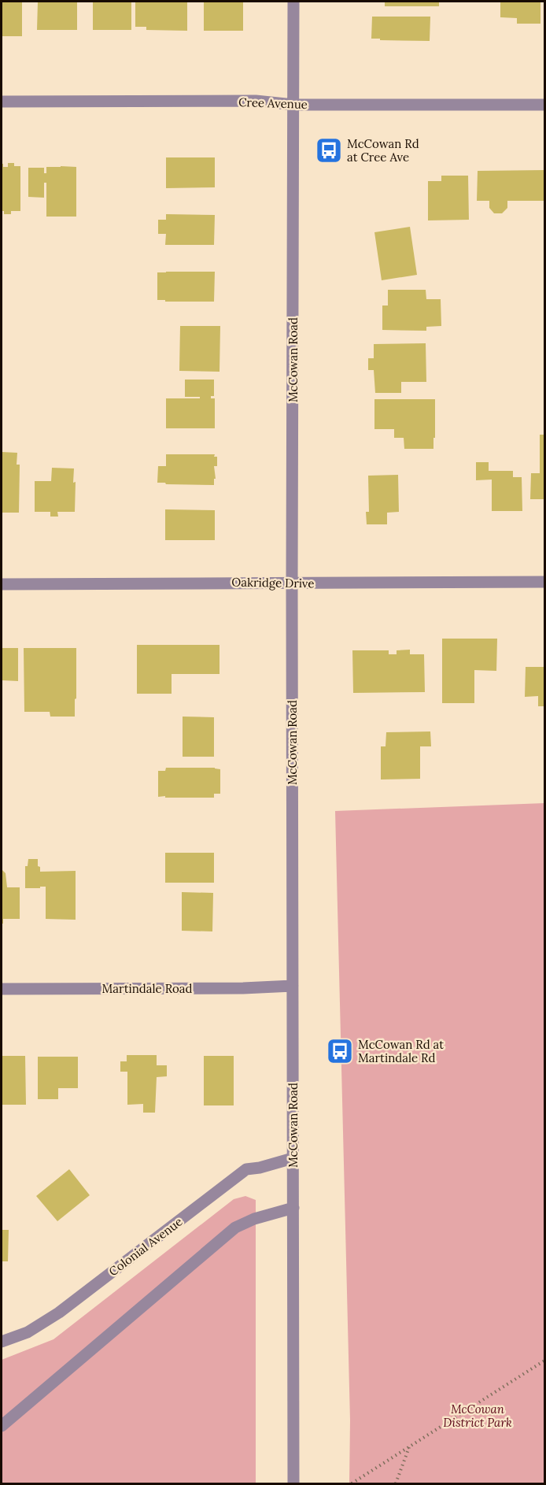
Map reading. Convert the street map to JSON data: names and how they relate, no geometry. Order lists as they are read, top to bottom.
{
  "streets": {
    "street": [
      "Cree Avenue",
      "McCowan Road",
      "Oakridge Drive",
      "Martindale Road",
      "Colonial Avenue"
    ]
  },
  "crossings": [
    ["Cree Avenue", "McCowan Road"],
    ["McCowan Road", "Oakridge Drive"],
    ["McCowan Road", "Martindale Road"],
    ["McCowan Road", "Colonial Avenue"]
  ],
  "parks": ["McCowan District Park"],
  "places": {
    "bus stop": ["McCowan Rd at Cree Ave", "McCowan Rd at Martindale Rd"]
  }
}
